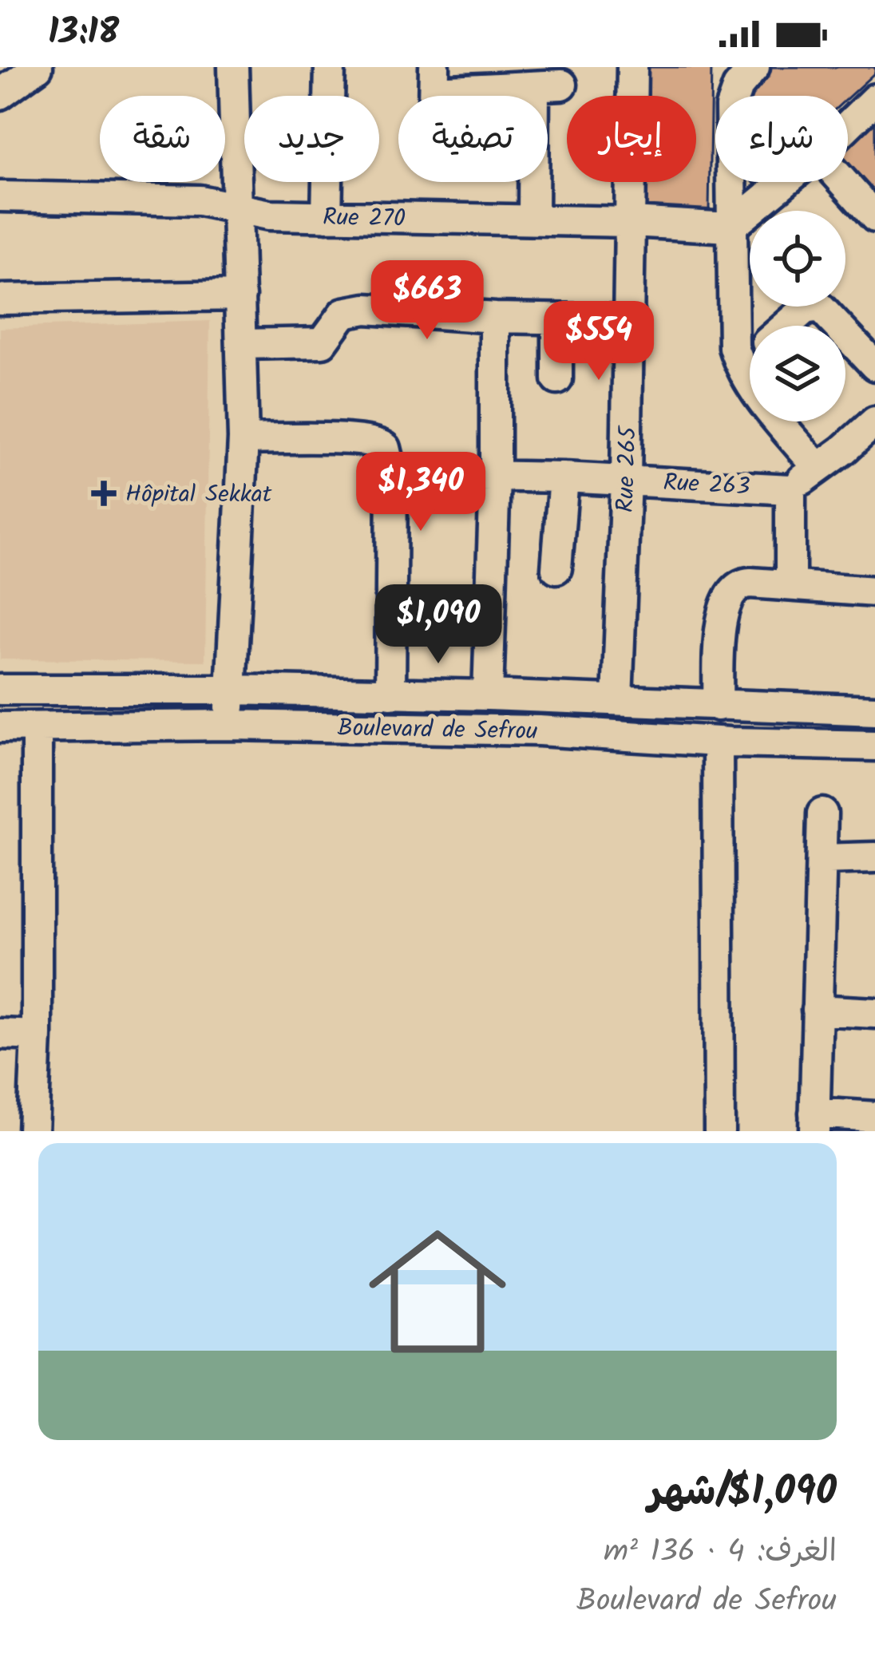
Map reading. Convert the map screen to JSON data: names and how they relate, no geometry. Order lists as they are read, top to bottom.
{
  "streets": {
    "street": [
      "Rue 270",
      "Rue 265",
      "Rue 263",
      "Boulevard de Sefrou"
    ]
  },
  "crossings": [
    ["Rue 270", "Rue 265"],
    ["Rue 265", "Rue 263"],
    ["Rue 265", "Boulevard de Sefrou"]
  ],
  "places": {
    "health": ["Hôpital Sekkat"]
  },
  "page": {
    "status": "13:18",
    "chip": [
      "شراء",
      "إيجار",
      "تصفية",
      "جديد",
      "شقة"
    ],
    "price": [
      "$663",
      "$554",
      "$1,340",
      "$1,090"
    ],
    "list": [
      {
        "name": "$1,090/شهر",
        "note": "الغرف: 4 · 136 m² · Boulevard de Sefrou"
      }
    ]
  }
}
